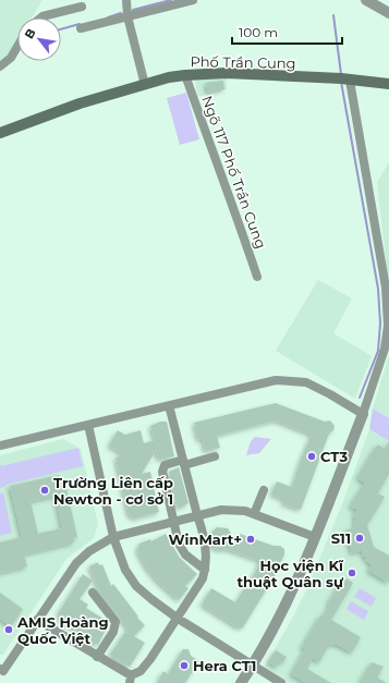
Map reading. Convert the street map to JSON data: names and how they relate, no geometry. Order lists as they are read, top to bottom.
{
  "streets": {
    "main road": ["Phố Trần Cung"],
    "street": ["Ngõ 117 Phố Trần Cung"]
  },
  "crossings": [
    ["Phố Trần Cung", "Ngõ 117 Phố Trần Cung"]
  ],
  "places": [
    "CT3",
    "Trường Liên cấp Newton - cơ sở 1",
    "S11",
    "WinMart+",
    "Học viện Kĩ thuật Quân sự",
    "AMIS Hoàng Quốc Việt",
    "Hera CT1"
  ],
  "scale_bar": "100 m",
  "north": "top left"
}
